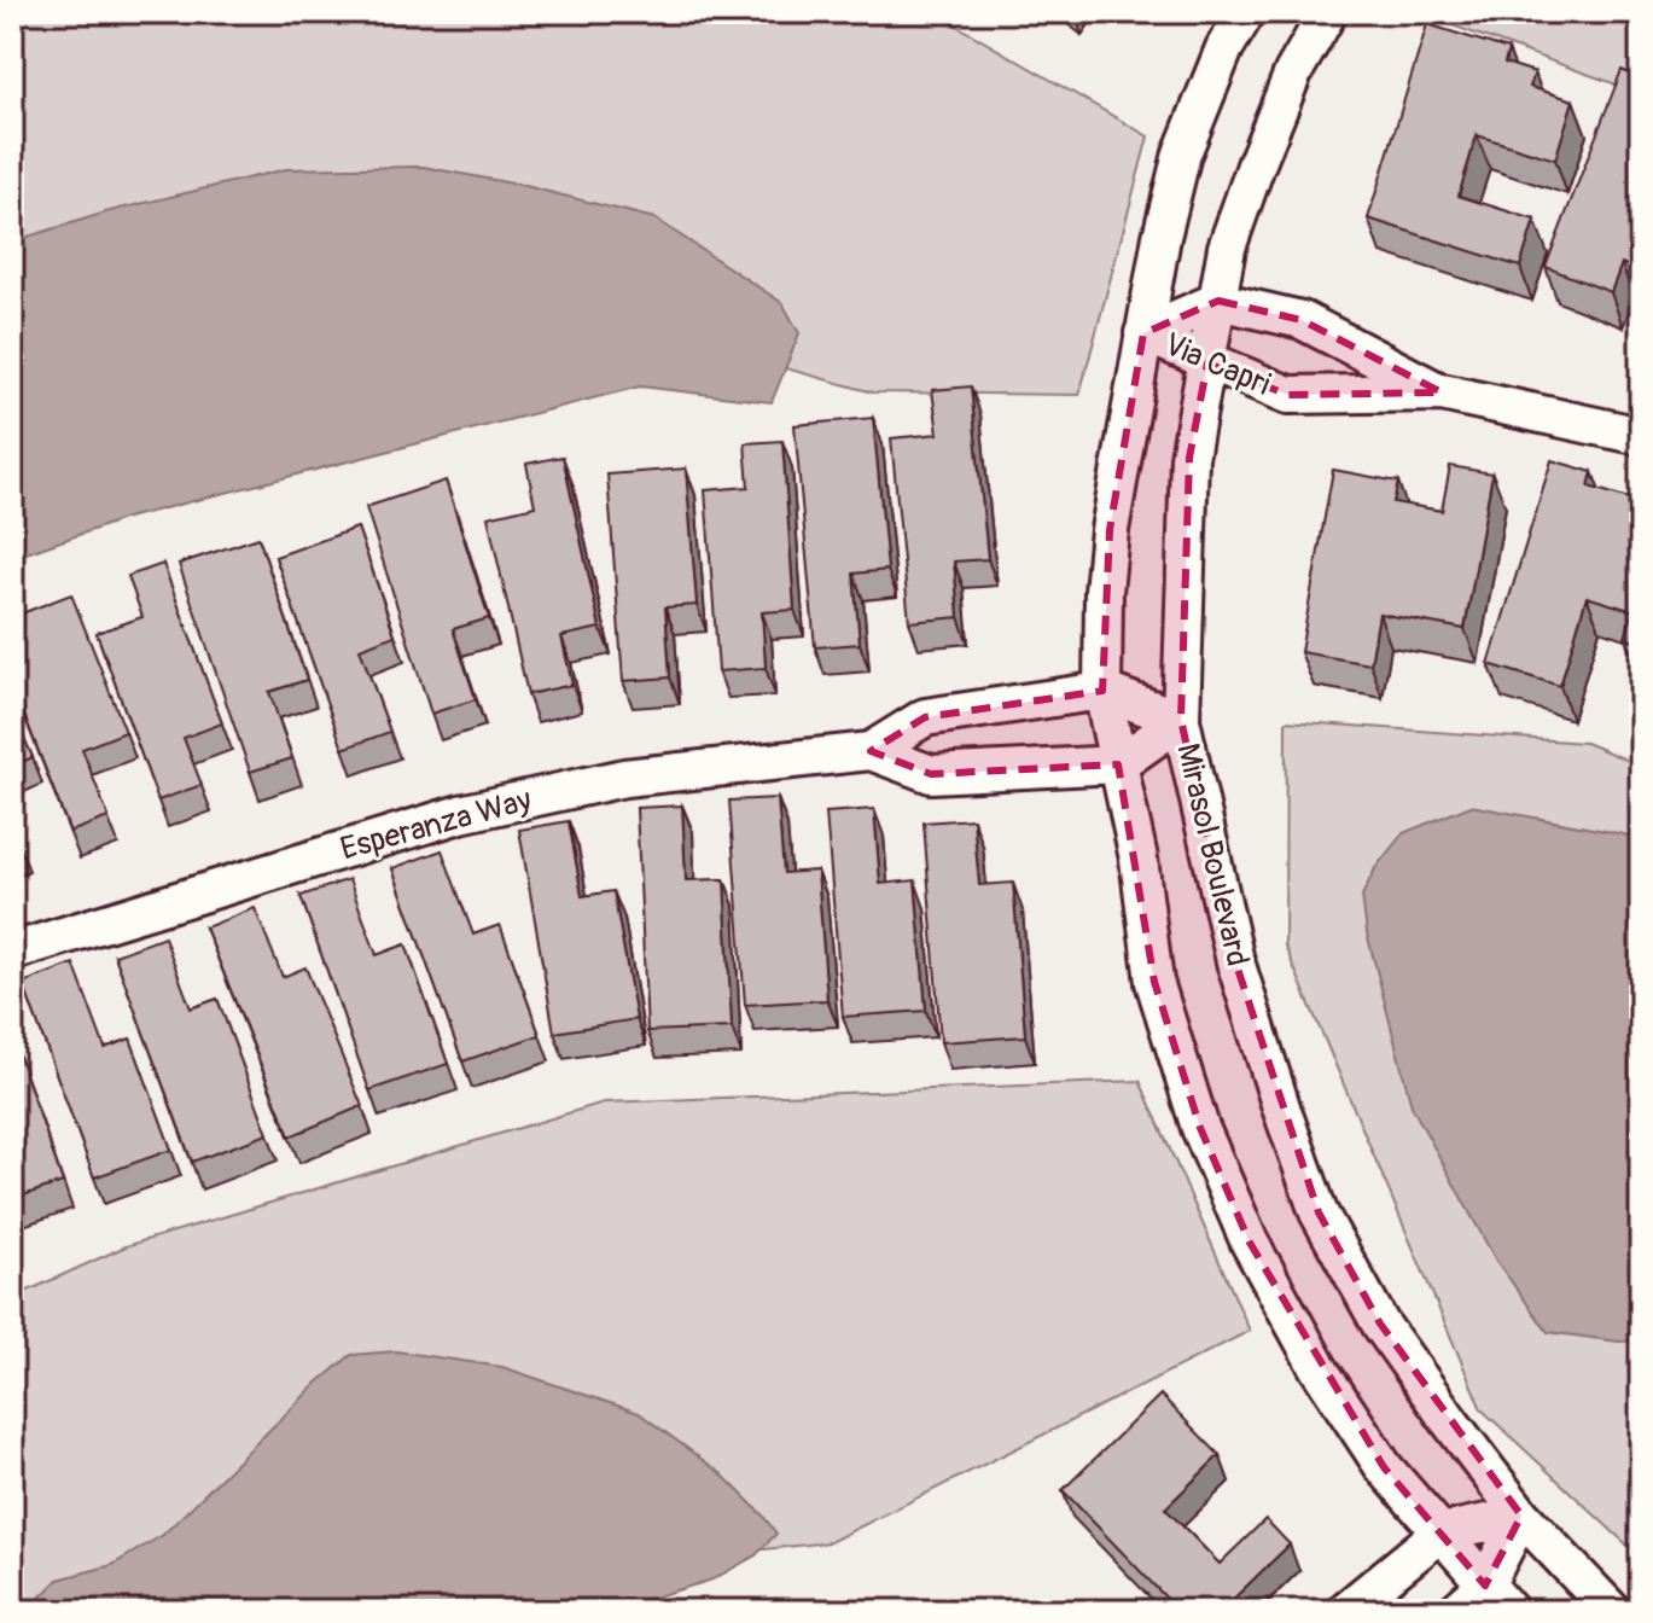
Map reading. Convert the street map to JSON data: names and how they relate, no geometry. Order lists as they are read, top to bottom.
{
  "streets": {
    "street": ["Via Capri", "Esperanza Way", "Mirasol Boulevard"]
  },
  "crossings": [
    ["Via Capri", "Mirasol Boulevard"],
    ["Esperanza Way", "Mirasol Boulevard"]
  ]
}
